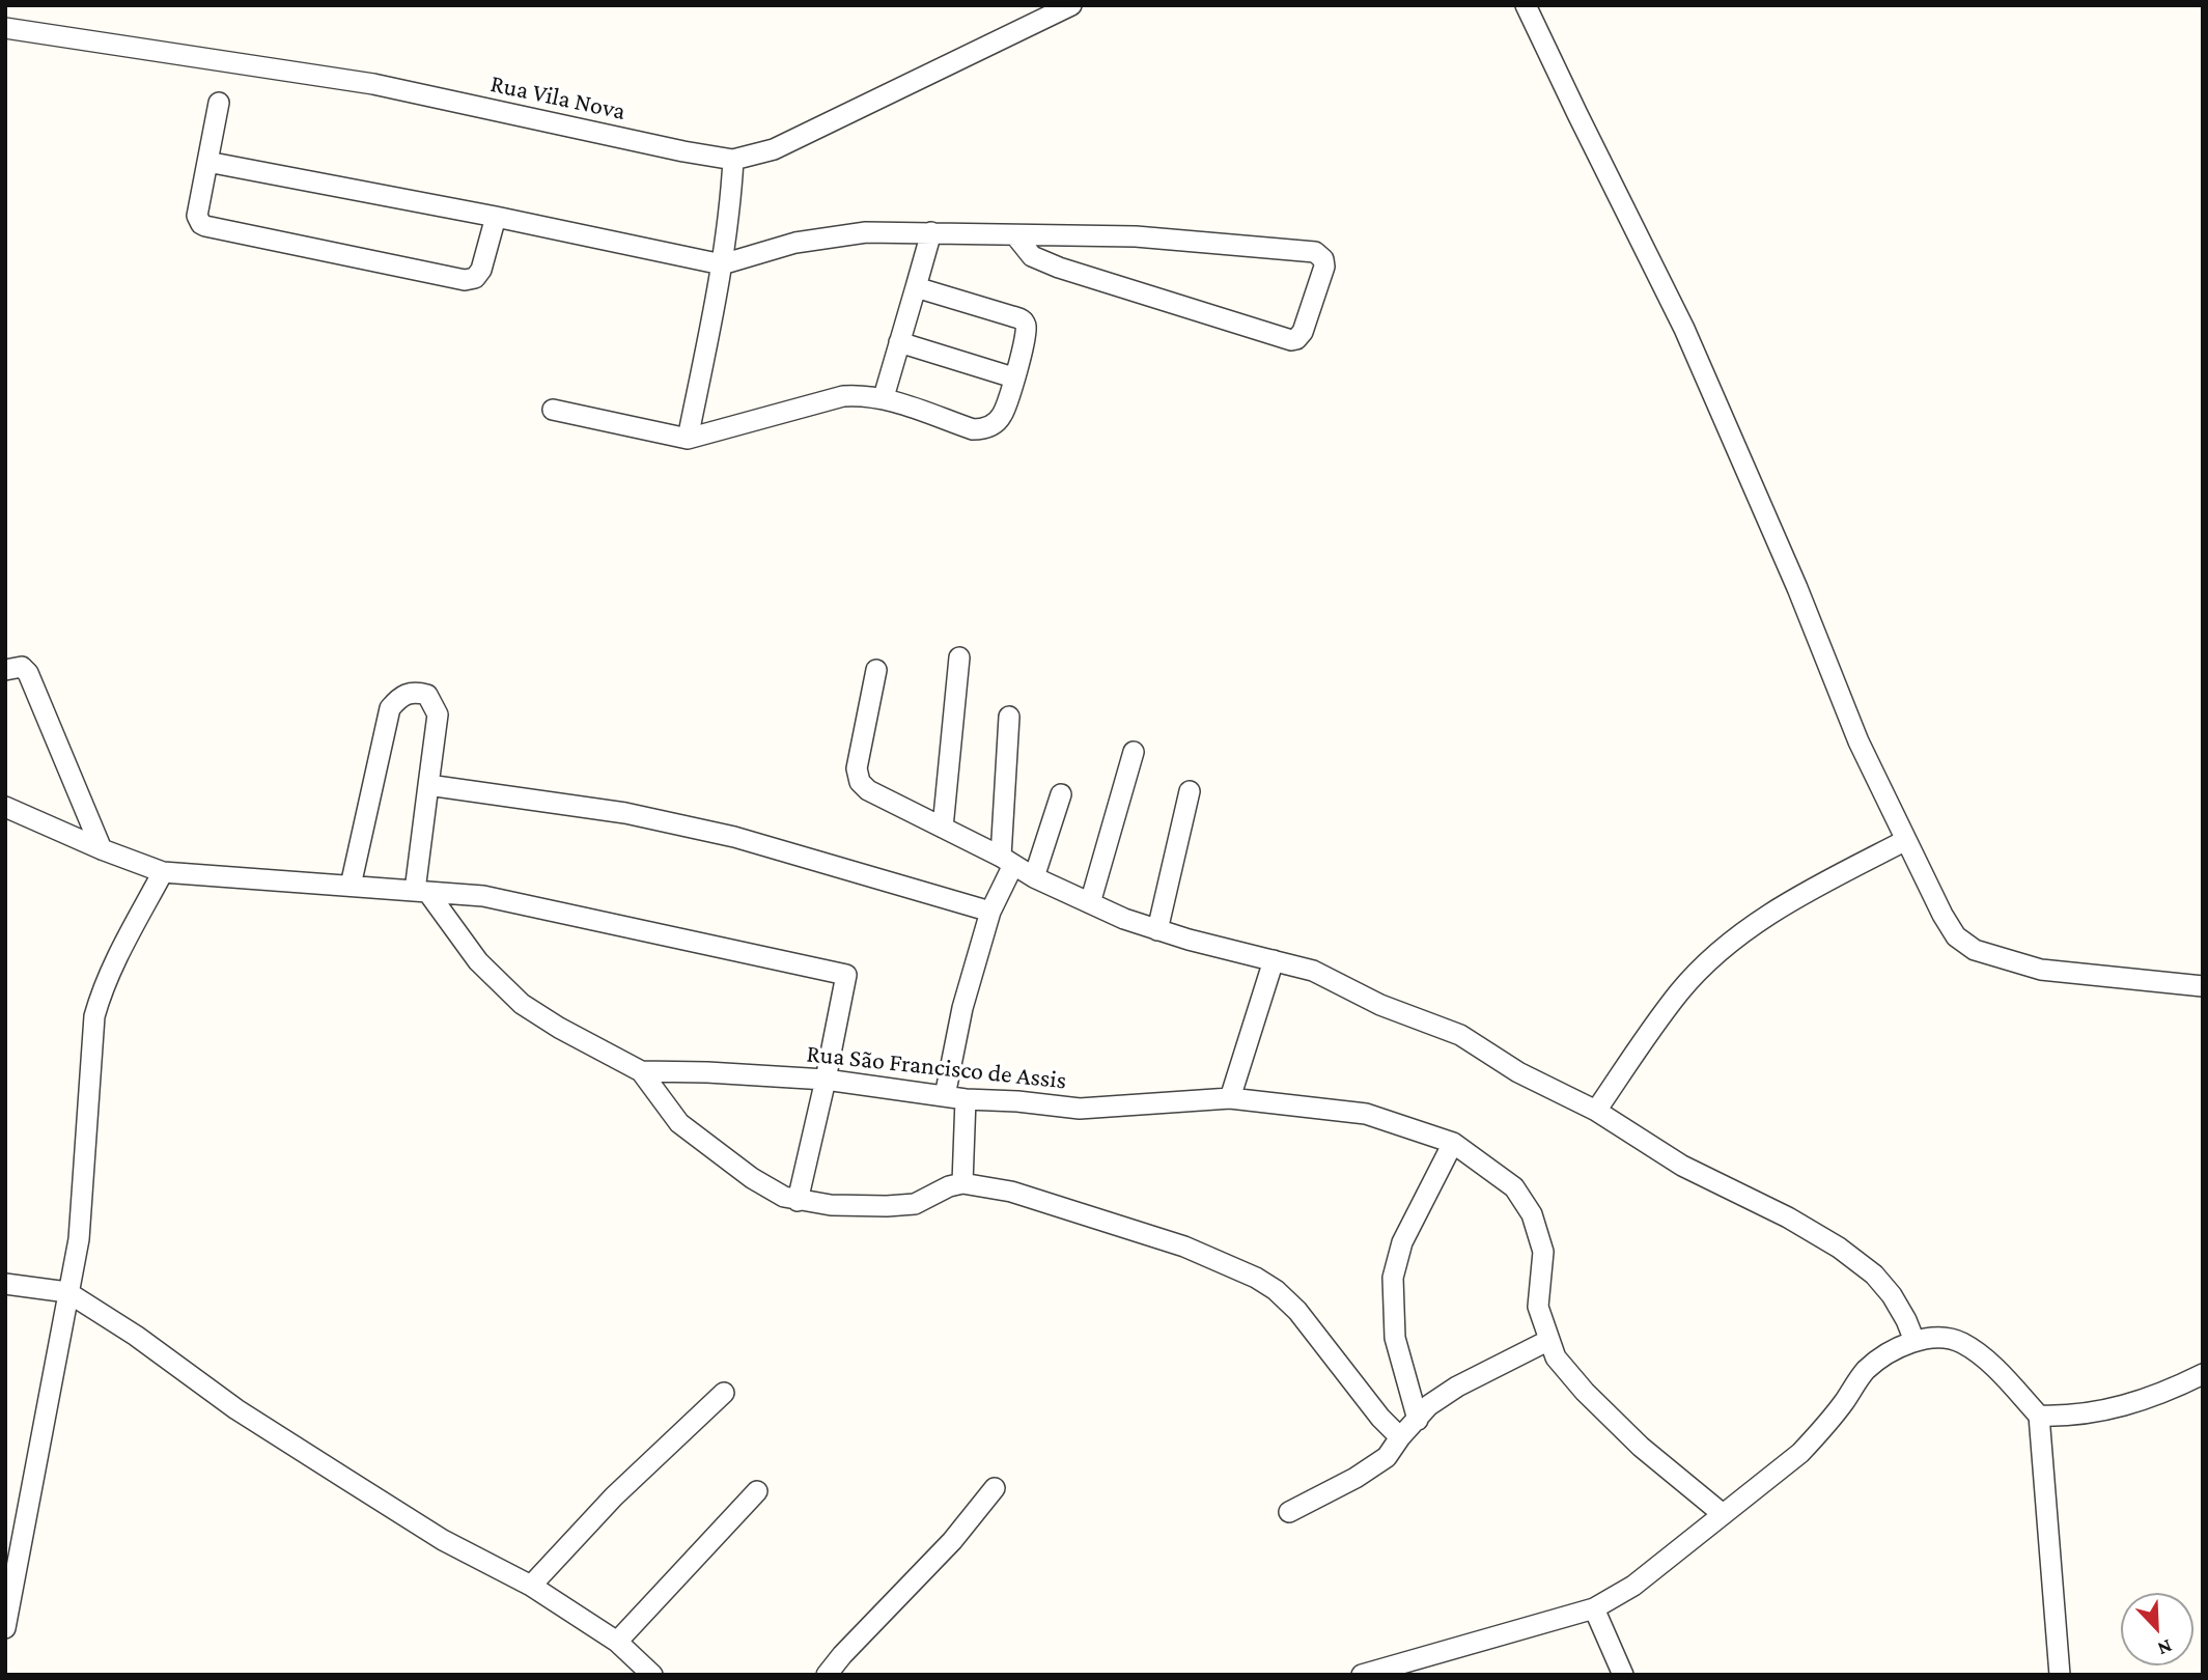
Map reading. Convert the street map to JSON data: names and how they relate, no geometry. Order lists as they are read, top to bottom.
{
  "streets": {
    "street": ["Rua Vila Nova", "Rua São Francisco de Assis"]
  },
  "north": "bottom right"
}
